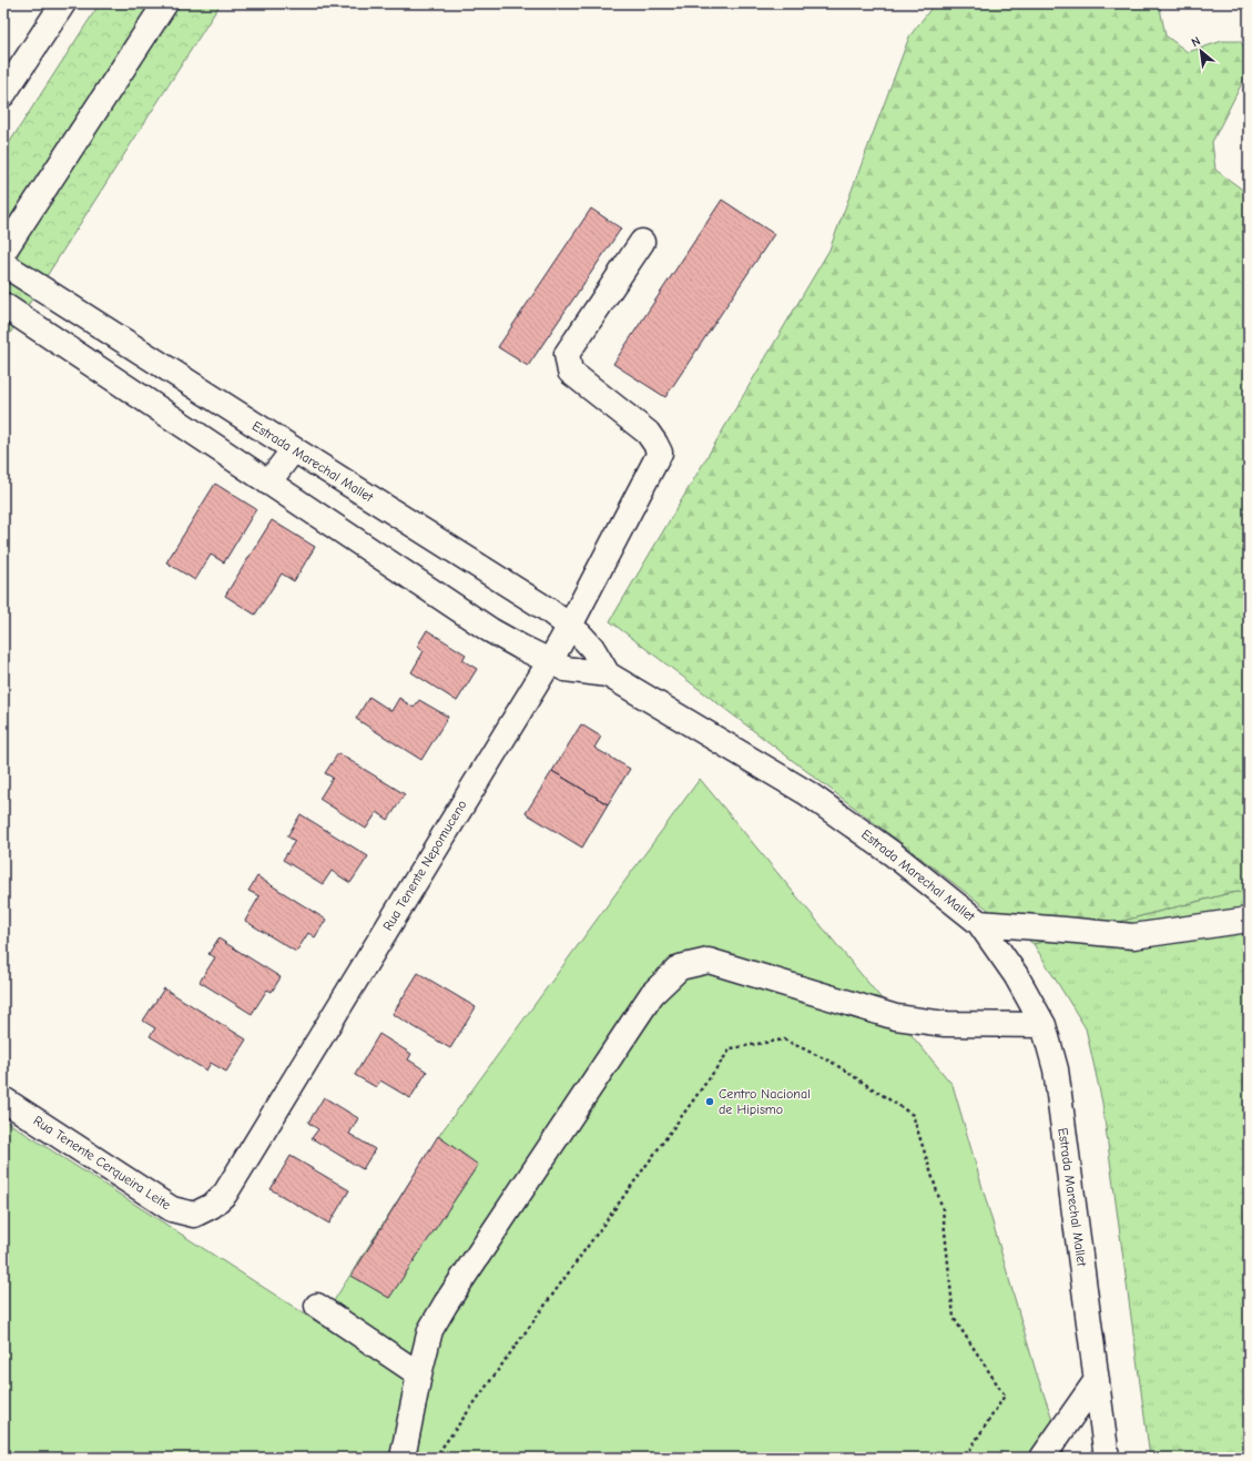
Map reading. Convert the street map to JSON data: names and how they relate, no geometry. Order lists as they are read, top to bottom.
{
  "streets": {
    "street": ["Estrada Marechal Mallet", "Rua Tenente Nepomuceno", "Rua Tenente Cerqueira Leite"]
  },
  "crossings": [
    ["Estrada Marechal Mallet", "Rua Tenente Nepomuceno"],
    ["Rua Tenente Nepomuceno", "Rua Tenente Cerqueira Leite"]
  ],
  "places": ["Centro Nacional de Hipismo"],
  "north": "top left"
}
